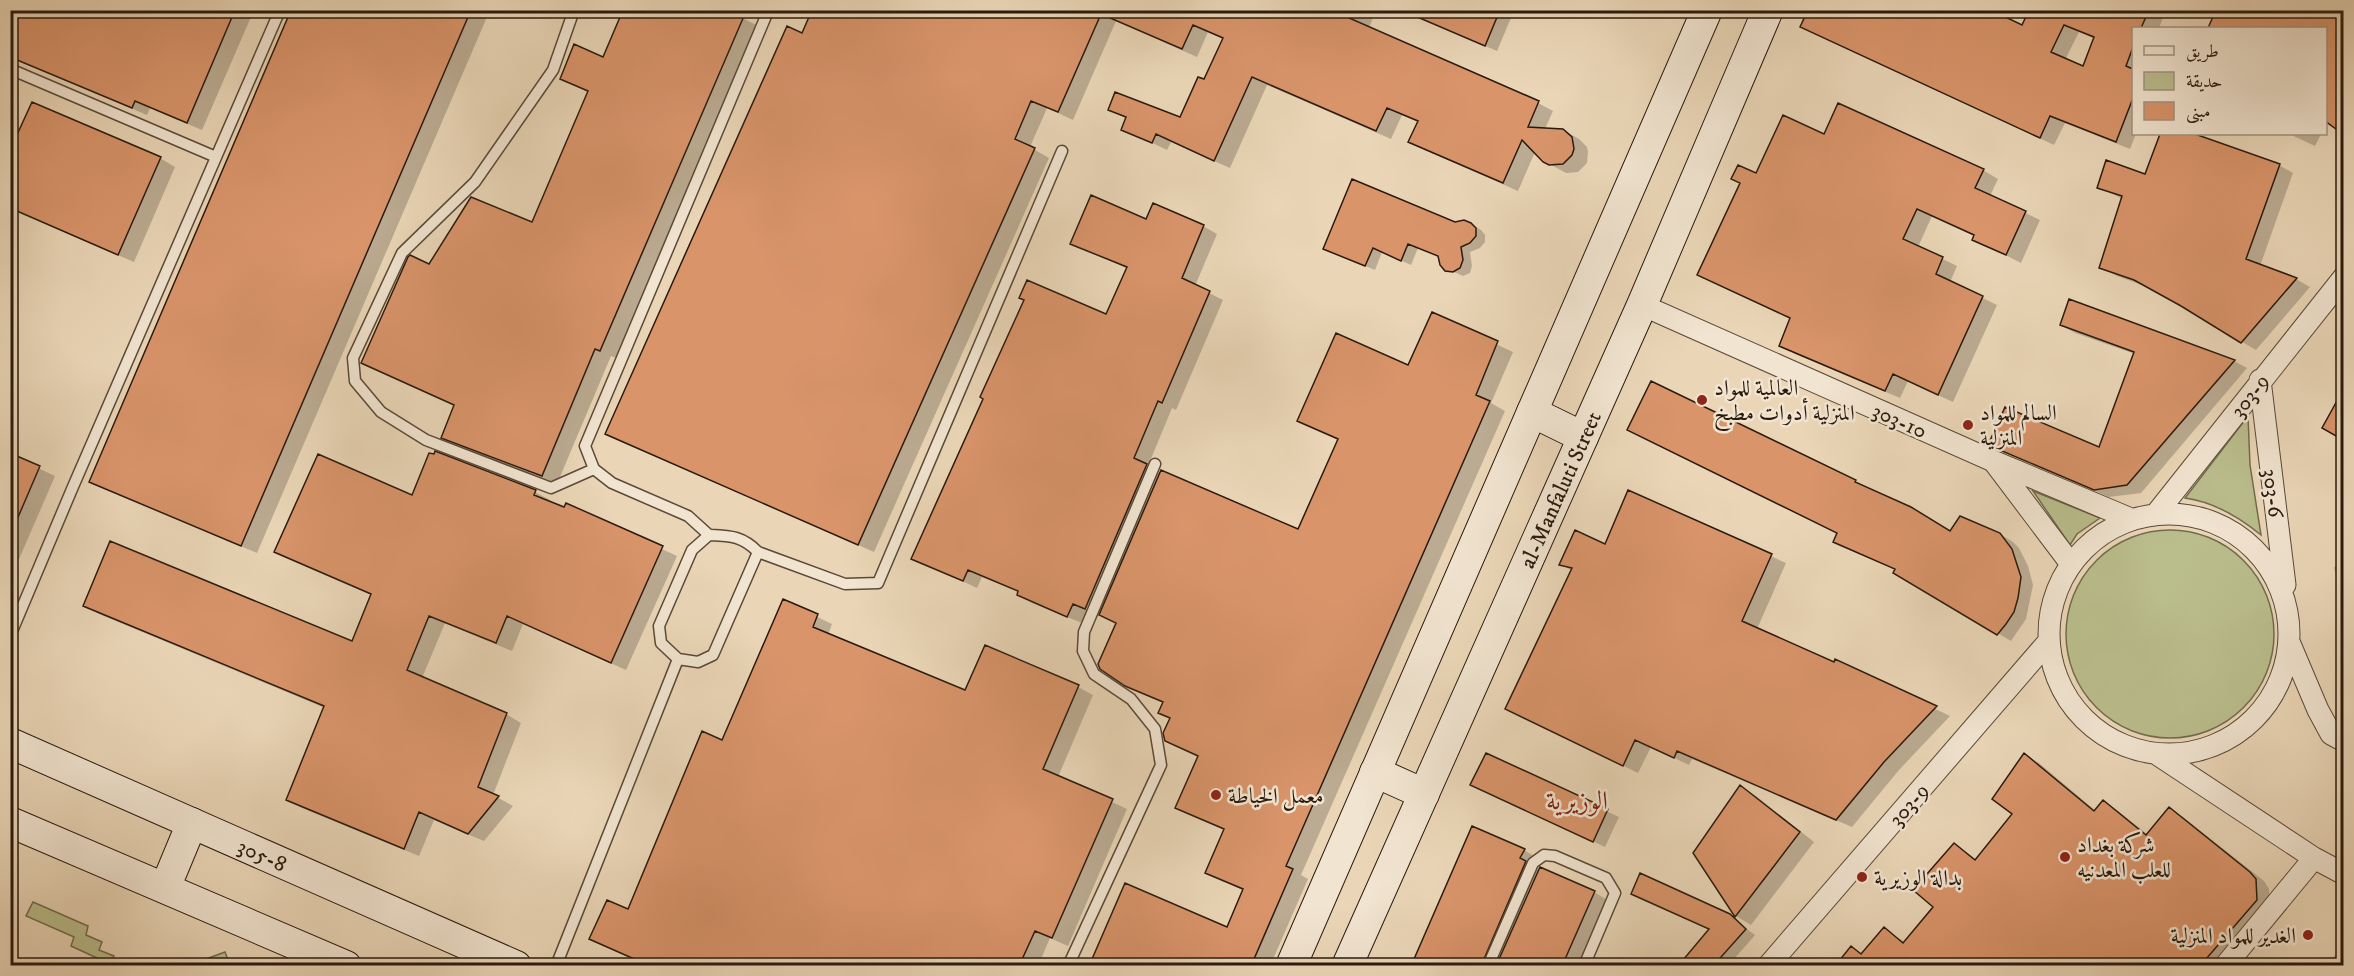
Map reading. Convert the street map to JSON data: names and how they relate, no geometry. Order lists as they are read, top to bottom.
{
  "streets": {
    "street": [
      "303-9",
      "303-10",
      "al-Manfaluti Street",
      "303-6",
      "305-8"
    ]
  },
  "crossings": [
    ["303-9", "303-6"],
    ["303-10", "al-Manfaluti Street"]
  ],
  "districts": ["الوزيرية"],
  "places": [
    "العالمية للمواد المنزلية أدوات مطبخ",
    "السالم للمواد المنزلية",
    "معمل الخياطة",
    "شركة بغداد للعلب المعدنيه",
    "بدالة الوزيرية",
    "الغدير للمواد المنزلية"
  ],
  "legend": ["طريق", "حديقة", "مبنى"]
}
